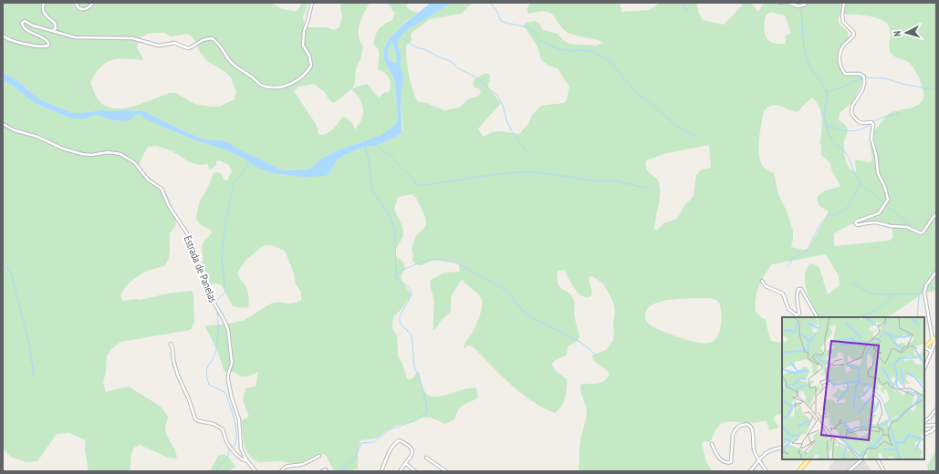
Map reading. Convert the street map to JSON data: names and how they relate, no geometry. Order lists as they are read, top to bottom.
{
  "streets": {
    "street": ["Estrada de Panelas"]
  },
  "north": "left"
}
